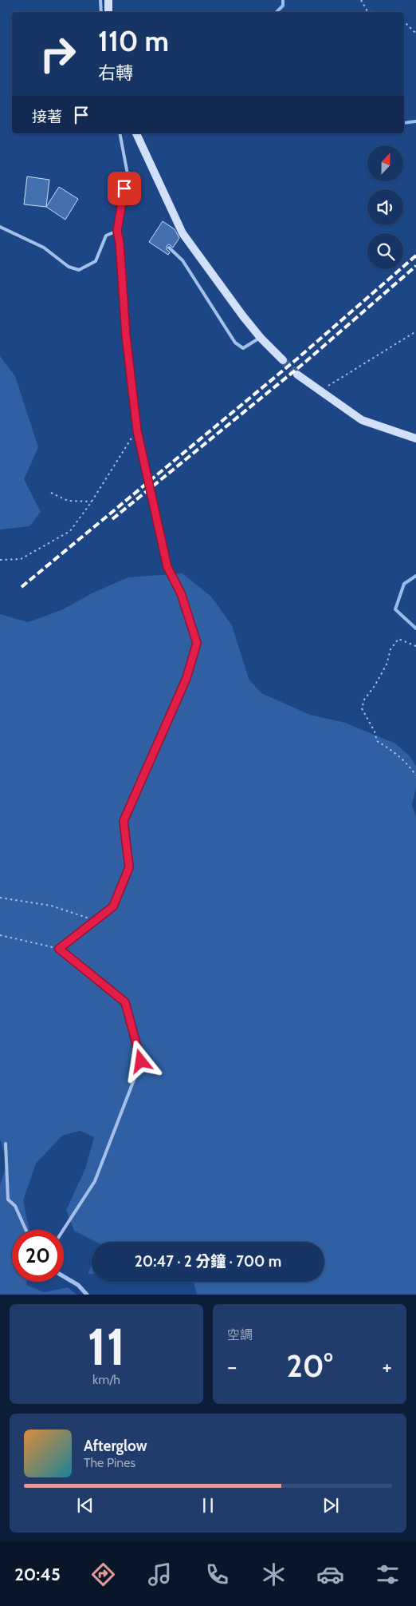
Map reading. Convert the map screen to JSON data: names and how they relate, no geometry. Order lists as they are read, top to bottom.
{
  "north": "top",
  "page": {
    "turn": ["110 m", "右轉"],
    "then": "接著",
    "limit": "20",
    "trip": "20:47 · 2 分鐘 · 700 m",
    "tile": [
      ["11", "km/h"],
      "空調"
    ],
    "heat": ["−", "20°", "+"],
    "song": ["Afterglow", "The Pines"],
    "tabs": "20:45"
  }
}
